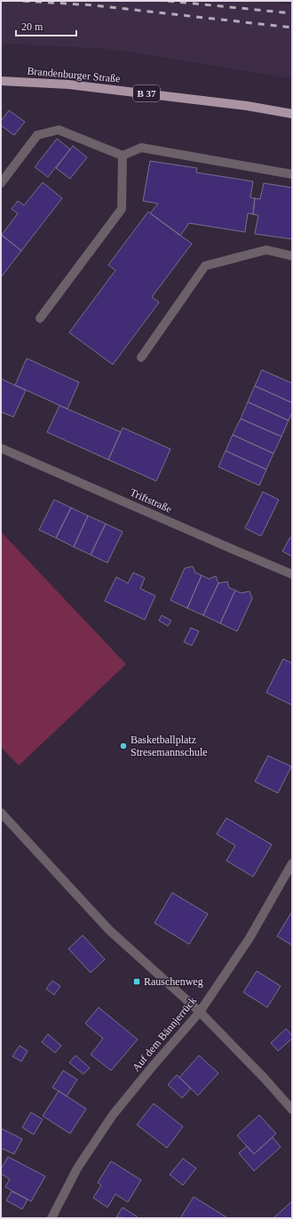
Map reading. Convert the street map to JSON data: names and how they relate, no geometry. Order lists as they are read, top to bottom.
{
  "streets": {
    "main road": ["Brandenburger Straße", "B 37"],
    "street": ["Triftstraße", "Auf dem Bännjerrück"]
  },
  "places": {
    "other": ["Basketballplatz Stresemannschule"],
    "transit": ["Rauschenweg"]
  },
  "scale_bar": "20 m"
}
